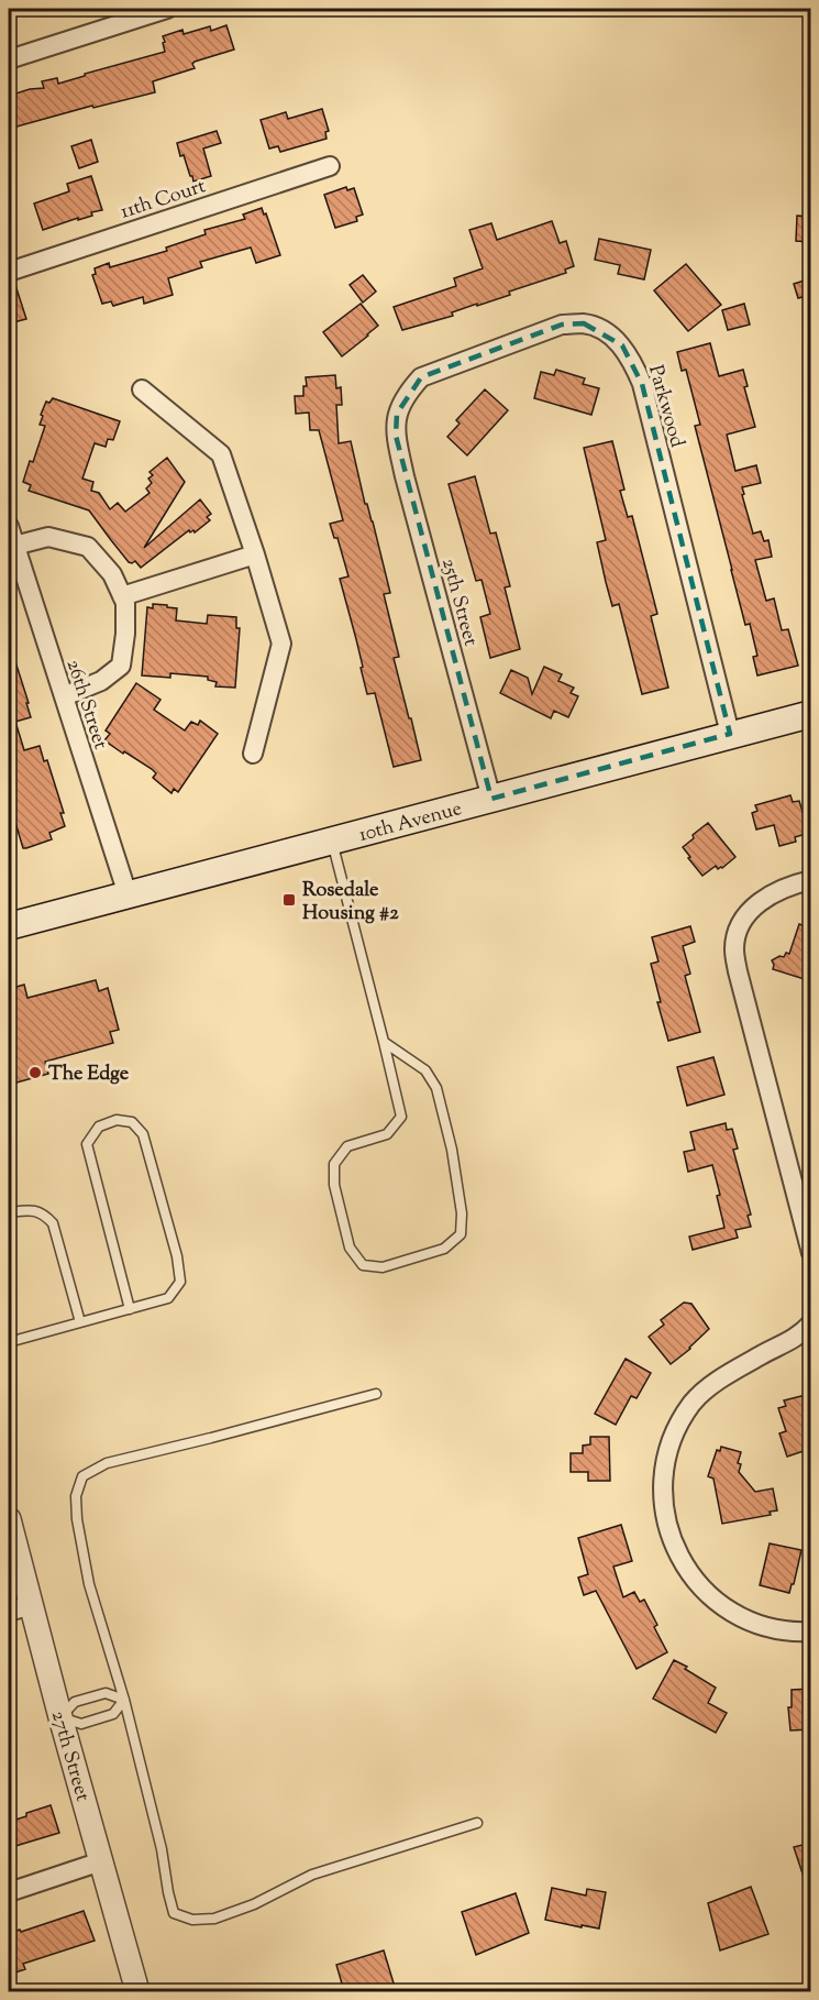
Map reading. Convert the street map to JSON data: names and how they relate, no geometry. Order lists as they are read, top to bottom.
{
  "streets": {
    "main road": ["10th Avenue"],
    "street": [
      "11th Court",
      "Parkwood",
      "25th Street",
      "26th Street",
      "27th Street"
    ]
  },
  "crossings": [
    ["Parkwood", "25th Street"],
    ["Parkwood", "10th Avenue"],
    ["25th Street", "10th Avenue"],
    ["26th Street", "10th Avenue"]
  ],
  "places": {
    "transit": ["Rosedale Housing #2"],
    "other": ["The Edge"]
  }
}
